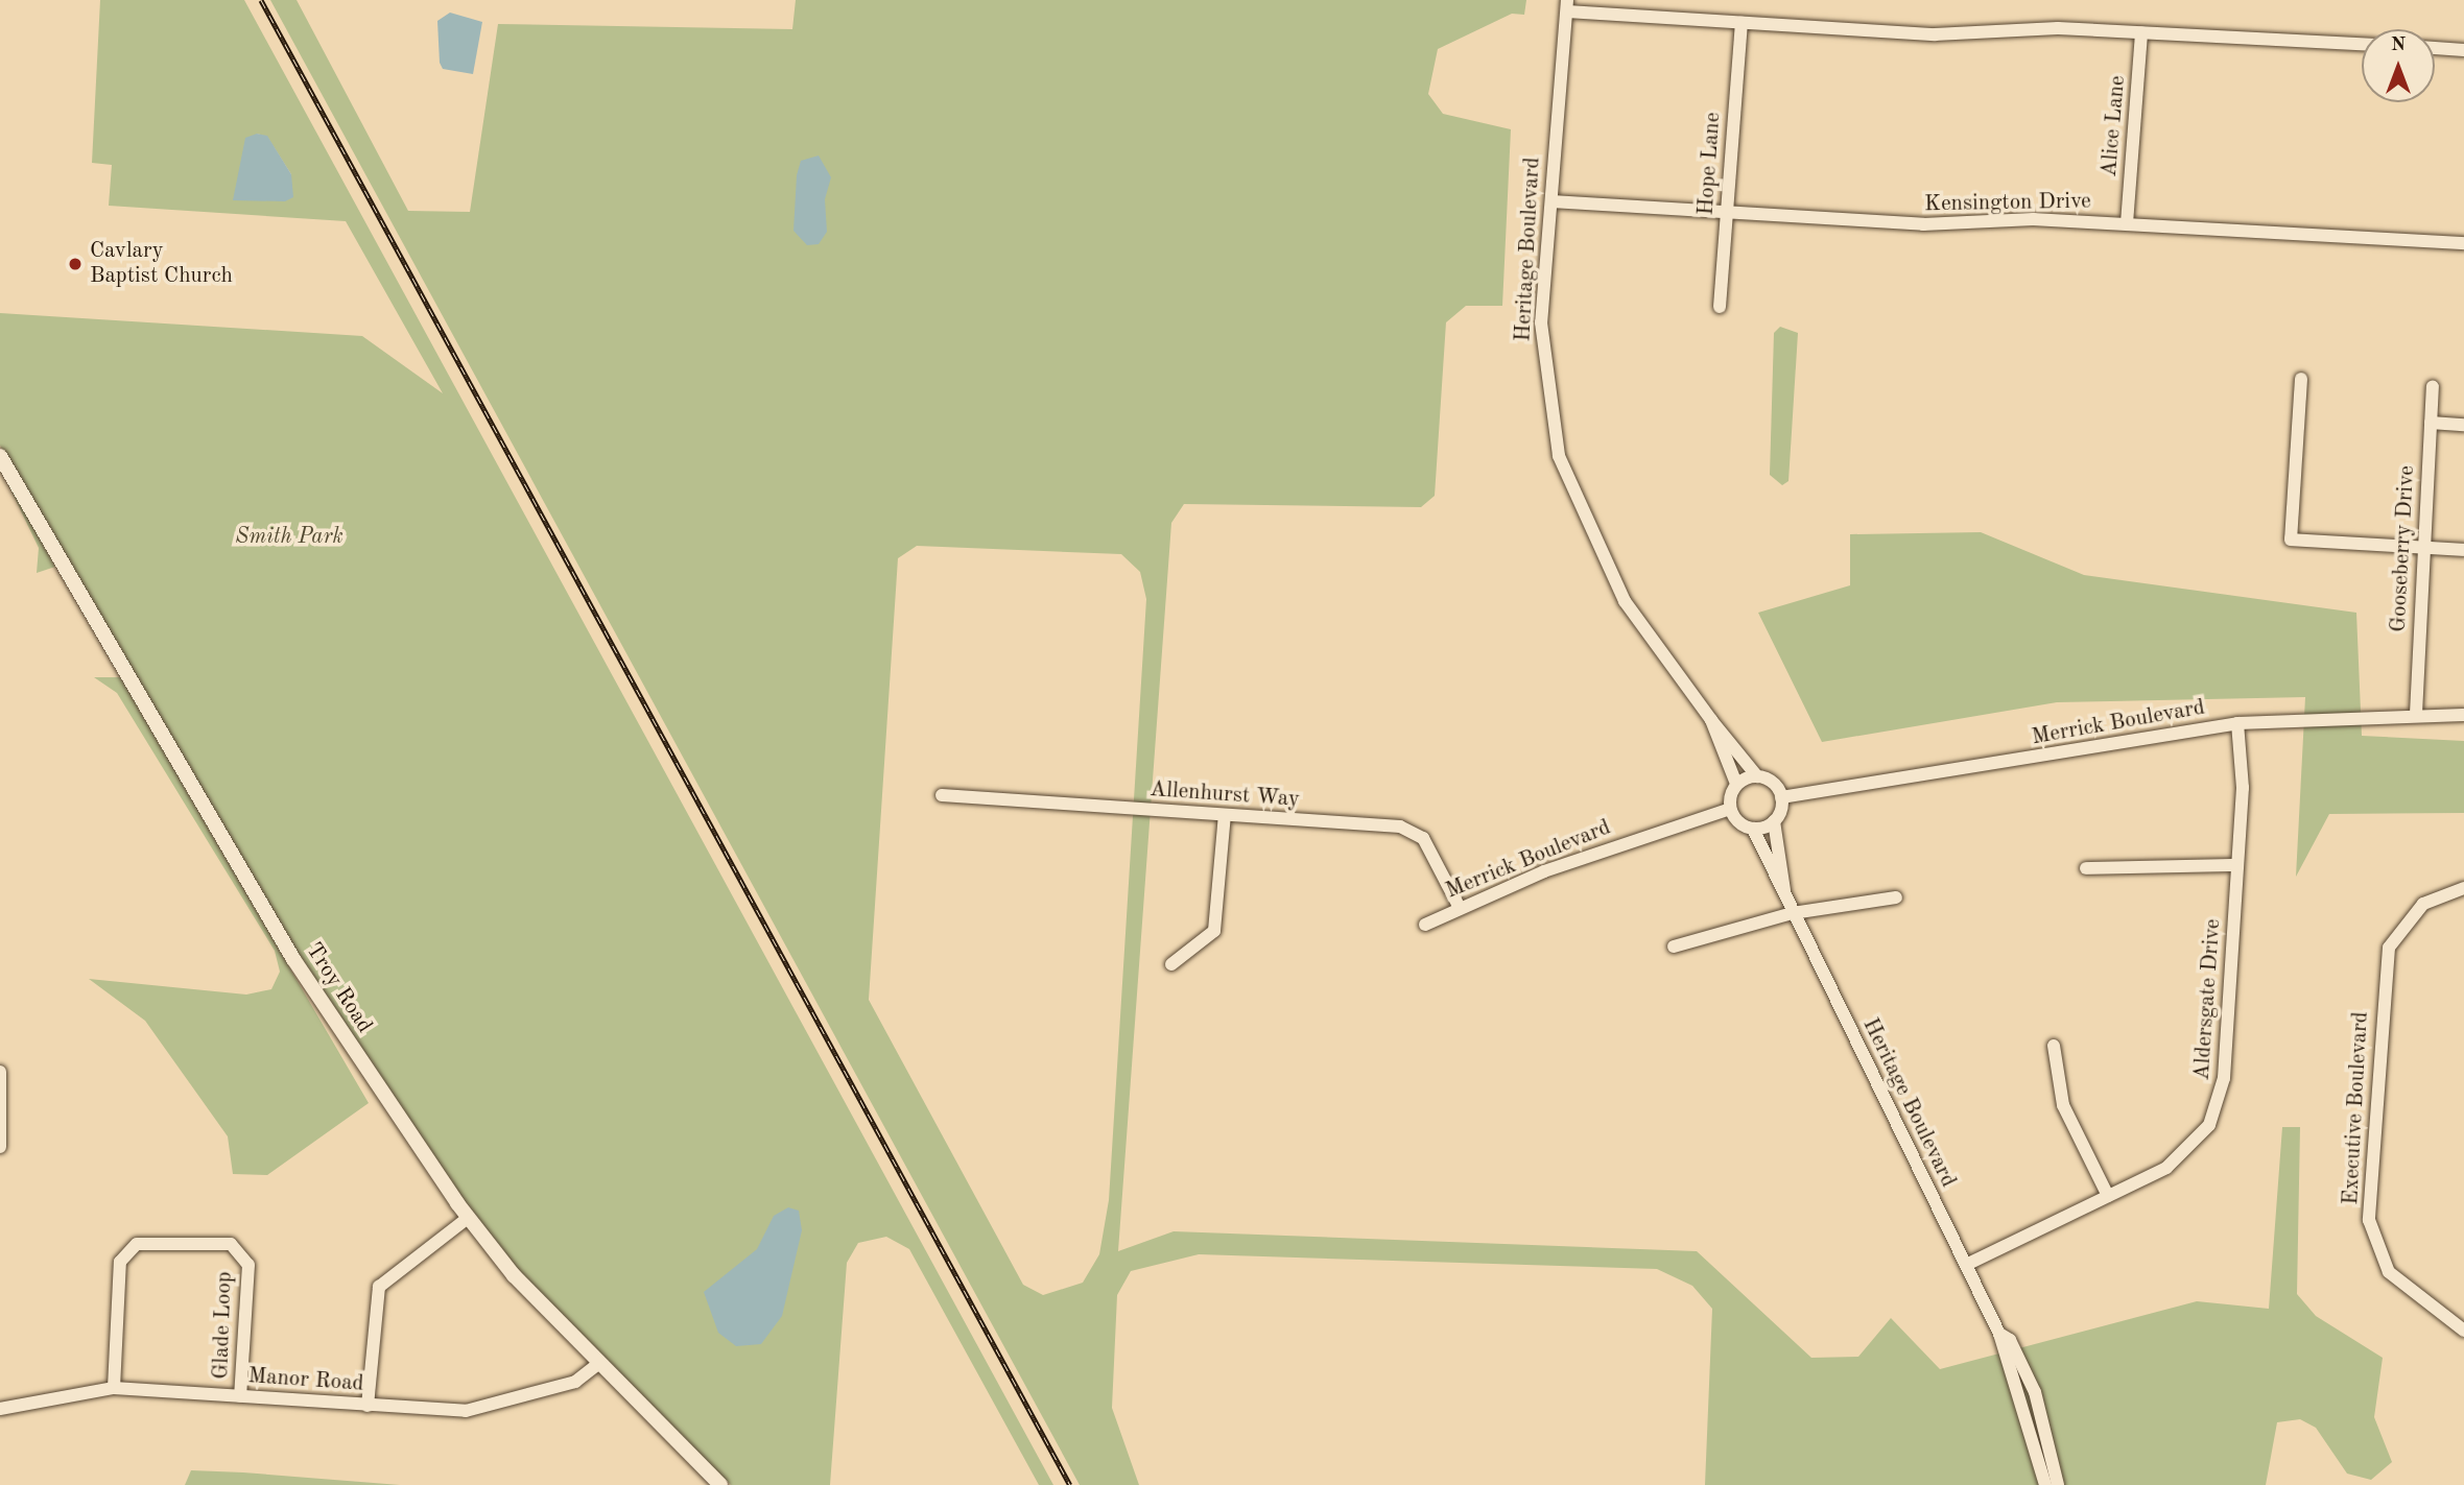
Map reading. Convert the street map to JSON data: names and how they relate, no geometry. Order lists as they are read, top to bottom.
{
  "streets": {
    "street": [
      "Alice Lane",
      "Hope Lane",
      "Kensington Drive",
      "Heritage Boulevard",
      "Gooseberry Drive",
      "Merrick Boulevard",
      "Allenhurst Way",
      "Troy Road",
      "Aldersgate Drive",
      "Executive Boulevard",
      "Glade Loop",
      "Manor Road"
    ]
  },
  "crossings": [
    ["Alice Lane", "Kensington Drive"],
    ["Hope Lane", "Kensington Drive"],
    ["Kensington Drive", "Heritage Boulevard"],
    ["Heritage Boulevard", "Merrick Boulevard"],
    ["Heritage Boulevard", "Aldersgate Drive"],
    ["Gooseberry Drive", "Merrick Boulevard"],
    ["Merrick Boulevard", "Allenhurst Way"],
    ["Merrick Boulevard", "Aldersgate Drive"],
    ["Troy Road", "Manor Road"],
    ["Glade Loop", "Manor Road"]
  ],
  "parks": ["Smith Park"],
  "places": ["Cavlary Baptist Church"],
  "north": "top"
}
